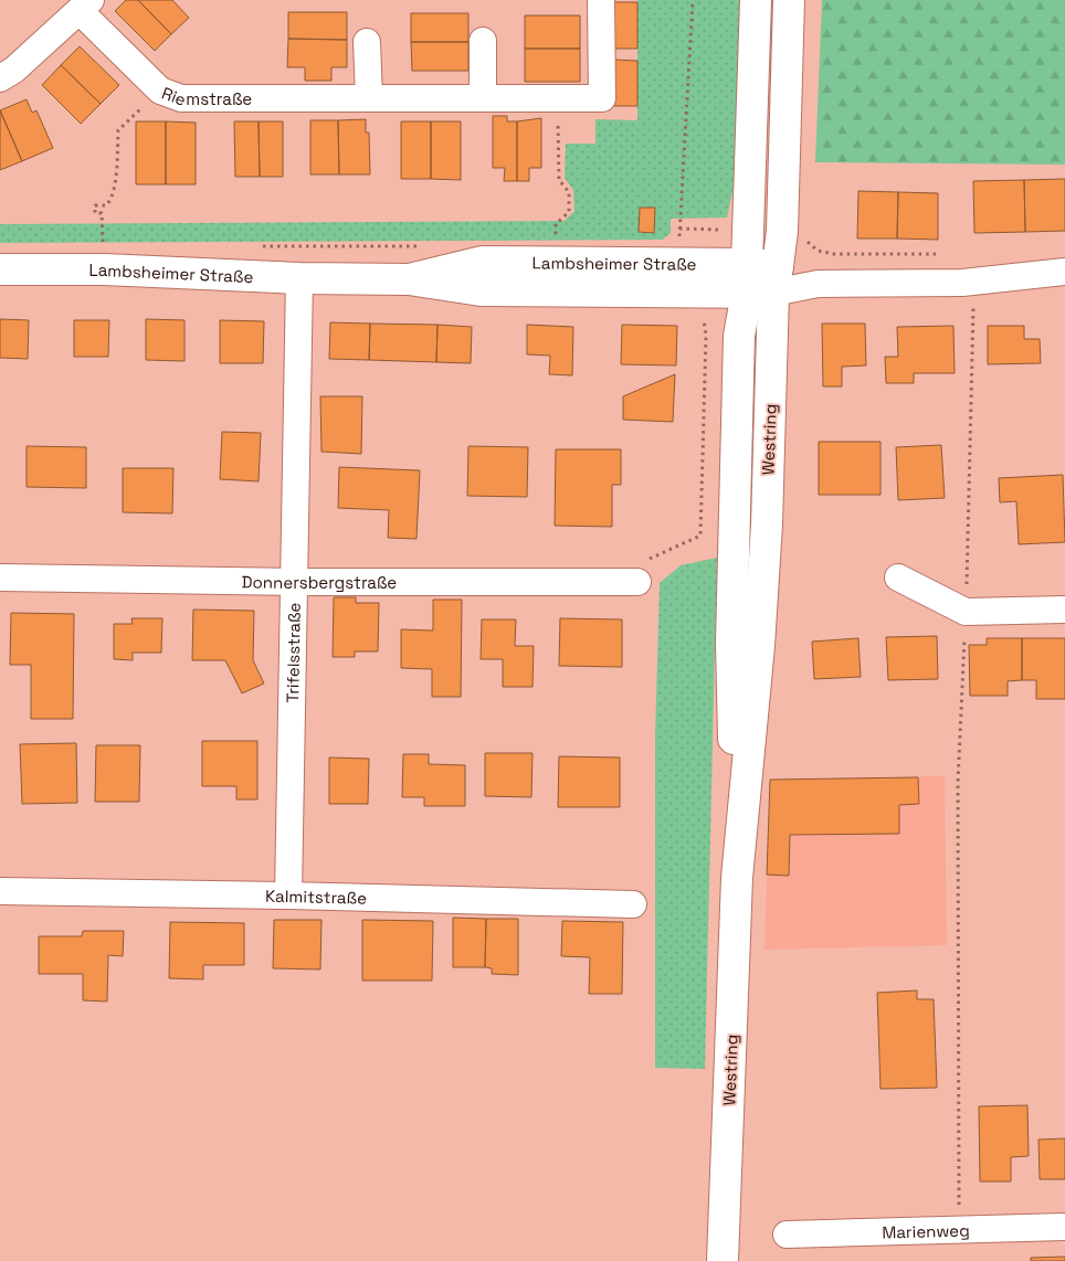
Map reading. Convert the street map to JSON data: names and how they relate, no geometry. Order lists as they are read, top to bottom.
{
  "streets": {
    "main road": ["Lambsheimer Straße", "Westring"],
    "street": [
      "Riemstraße",
      "Donnersbergstraße",
      "Trifelsstraße",
      "Kalmitstraße",
      "Marienweg"
    ]
  },
  "crossings": [
    ["Lambsheimer Straße", "Westring"],
    ["Lambsheimer Straße", "Trifelsstraße"],
    ["Donnersbergstraße", "Trifelsstraße"],
    ["Trifelsstraße", "Kalmitstraße"]
  ]
}
